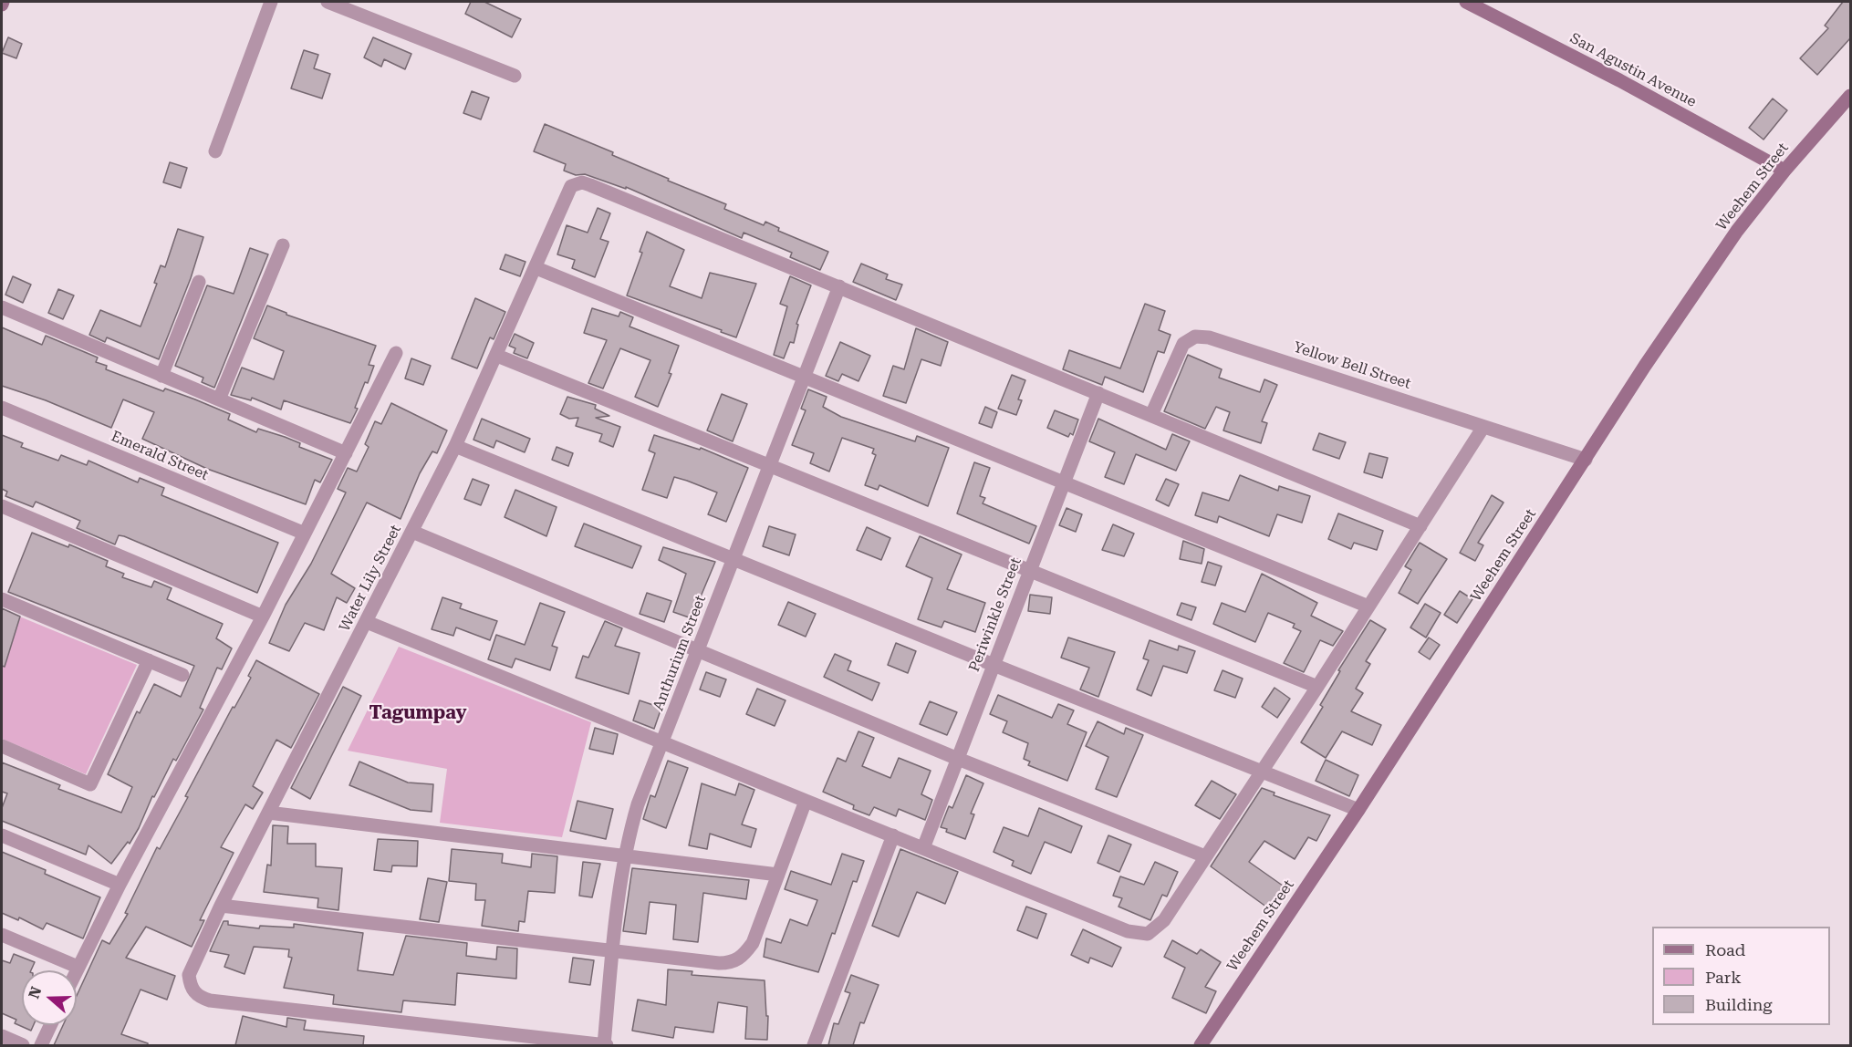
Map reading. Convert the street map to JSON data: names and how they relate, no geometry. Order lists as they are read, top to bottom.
{
  "streets": {
    "street": [
      "San Agustin Avenue",
      "Weehem Street",
      "Yellow Bell Street",
      "Emerald Street",
      "Water Lily Street",
      "Periwinkle Street",
      "Anthurium Street"
    ]
  },
  "crossings": [
    ["San Agustin Avenue", "Weehem Street"],
    ["Weehem Street", "Yellow Bell Street"],
    ["Water Lily Street", "Anthurium Street"]
  ],
  "districts": ["Tagumpay"],
  "legend": ["Road", "Park", "Building"],
  "north": "left"
}
